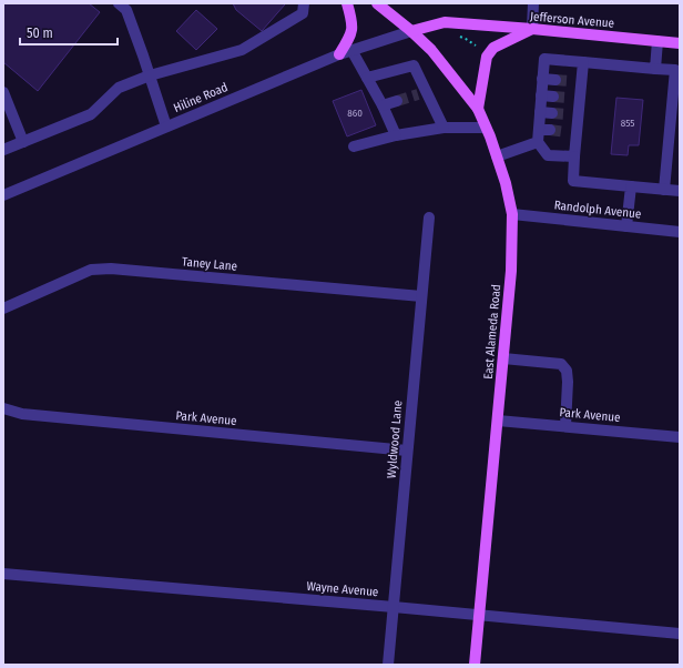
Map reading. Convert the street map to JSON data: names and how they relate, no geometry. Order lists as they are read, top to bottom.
{
  "streets": {
    "main road": ["Jefferson Avenue", "East Alameda Road"],
    "street": [
      "Hiline Road",
      "Randolph Avenue",
      "Taney Lane",
      "Park Avenue",
      "Wyldwood Lane",
      "Wayne Avenue"
    ]
  },
  "crossings": [
    ["Jefferson Avenue", "Hiline Road"],
    ["Jefferson Avenue", "East Alameda Road"],
    ["Hiline Road", "East Alameda Road"],
    ["Randolph Avenue", "East Alameda Road"],
    ["Taney Lane", "Wyldwood Lane"],
    ["East Alameda Road", "Park Avenue"],
    ["East Alameda Road", "Wayne Avenue"],
    ["Park Avenue", "Wyldwood Lane"],
    ["Wyldwood Lane", "Wayne Avenue"]
  ],
  "house_numbers": ["860", "855"],
  "scale_bar": "50 m"
}
